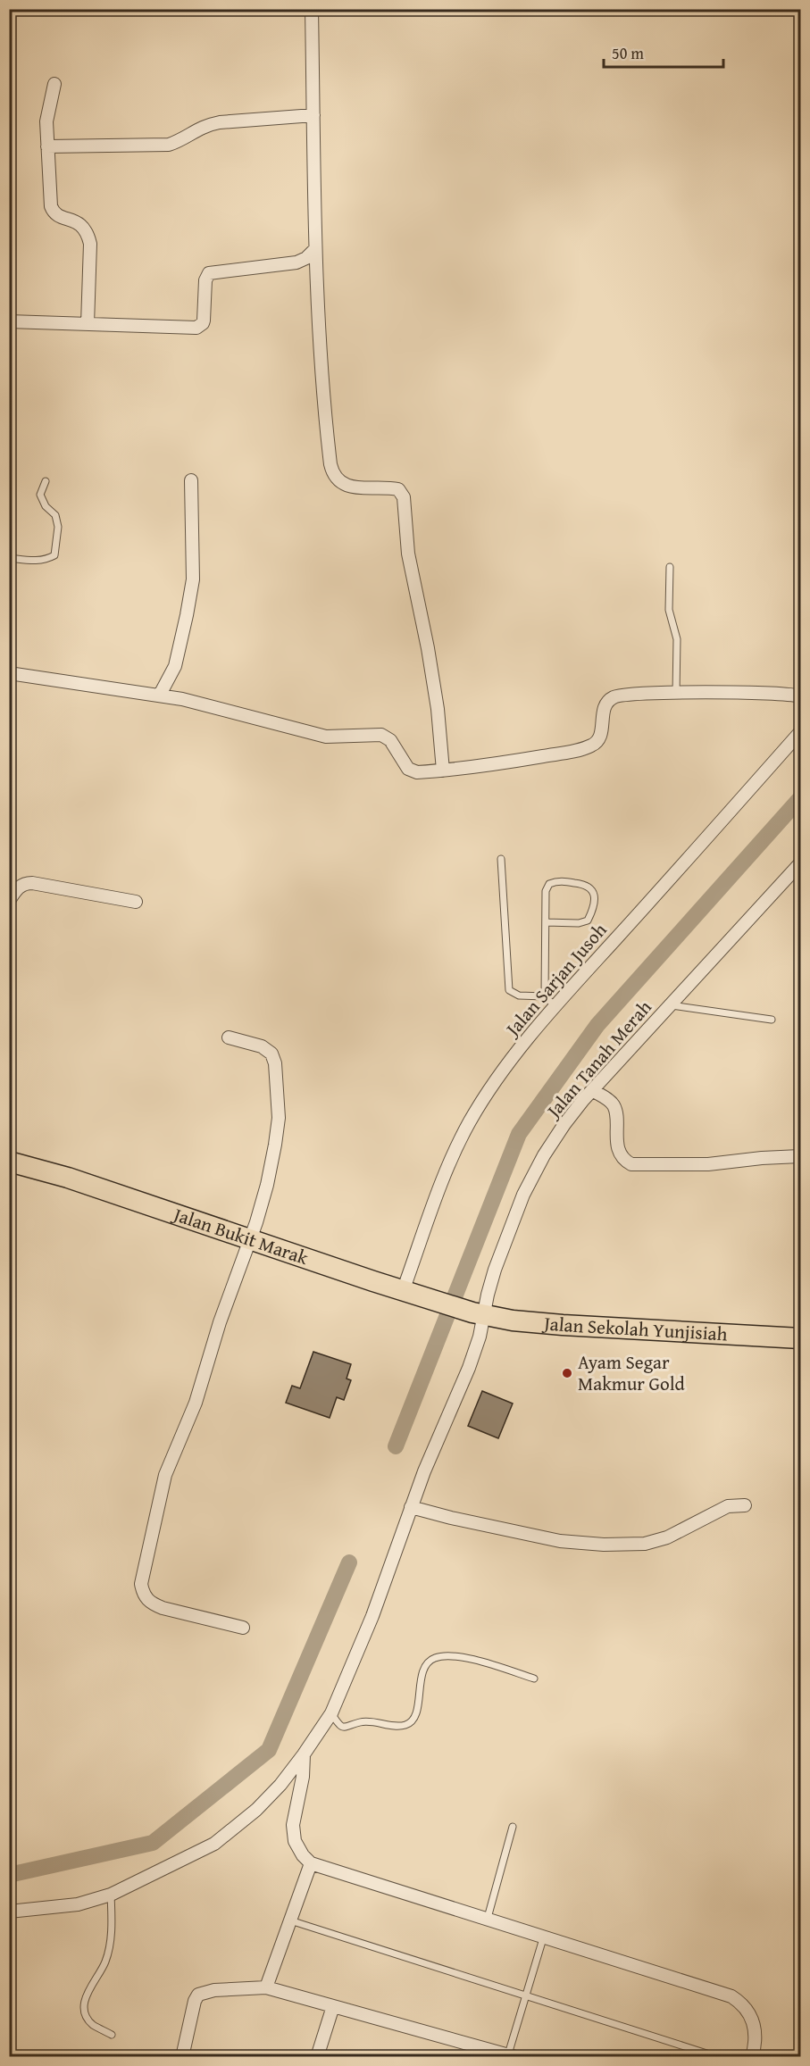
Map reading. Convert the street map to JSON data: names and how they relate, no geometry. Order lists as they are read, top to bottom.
{
  "streets": {
    "main road": ["Jalan Bukit Marak", "Jalan Sekolah Yunjisiah"],
    "street": ["Jalan Sarjan Jusoh", "Jalan Tanah Merah"]
  },
  "crossings": [
    ["Jalan Sarjan Jusoh", "Jalan Bukit Marak"],
    ["Jalan Tanah Merah", "Jalan Bukit Marak"],
    ["Jalan Tanah Merah", "Jalan Sekolah Yunjisiah"],
    ["Jalan Bukit Marak", "Jalan Sekolah Yunjisiah"]
  ],
  "places": ["Ayam Segar Makmur Gold"],
  "scale_bar": "50 m"
}
